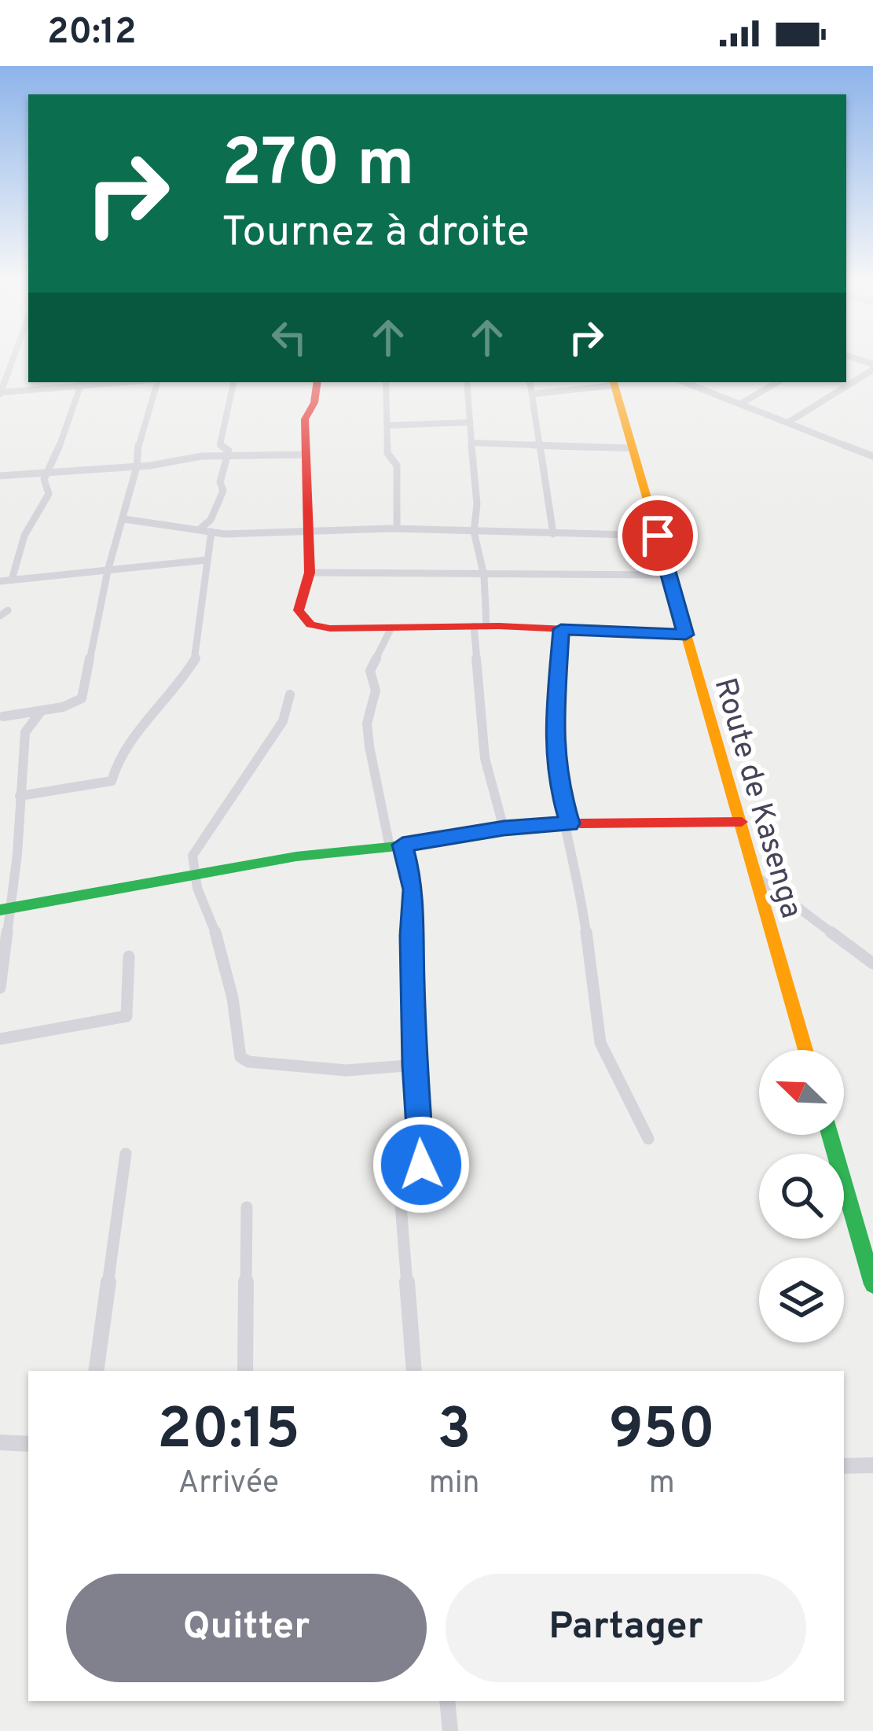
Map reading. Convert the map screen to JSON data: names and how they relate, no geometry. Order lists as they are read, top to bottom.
{
  "streets": {
    "main road": ["Route de Kasenga"]
  },
  "north": "top left",
  "page": {
    "status": "20:12",
    "turn": ["270 m", "Tournez à droite"],
    "eta": [
      "20:15",
      "Arrivée",
      "3",
      "min",
      "950",
      "m"
    ],
    "buttons": ["Quitter", "Partager"]
  }
}
